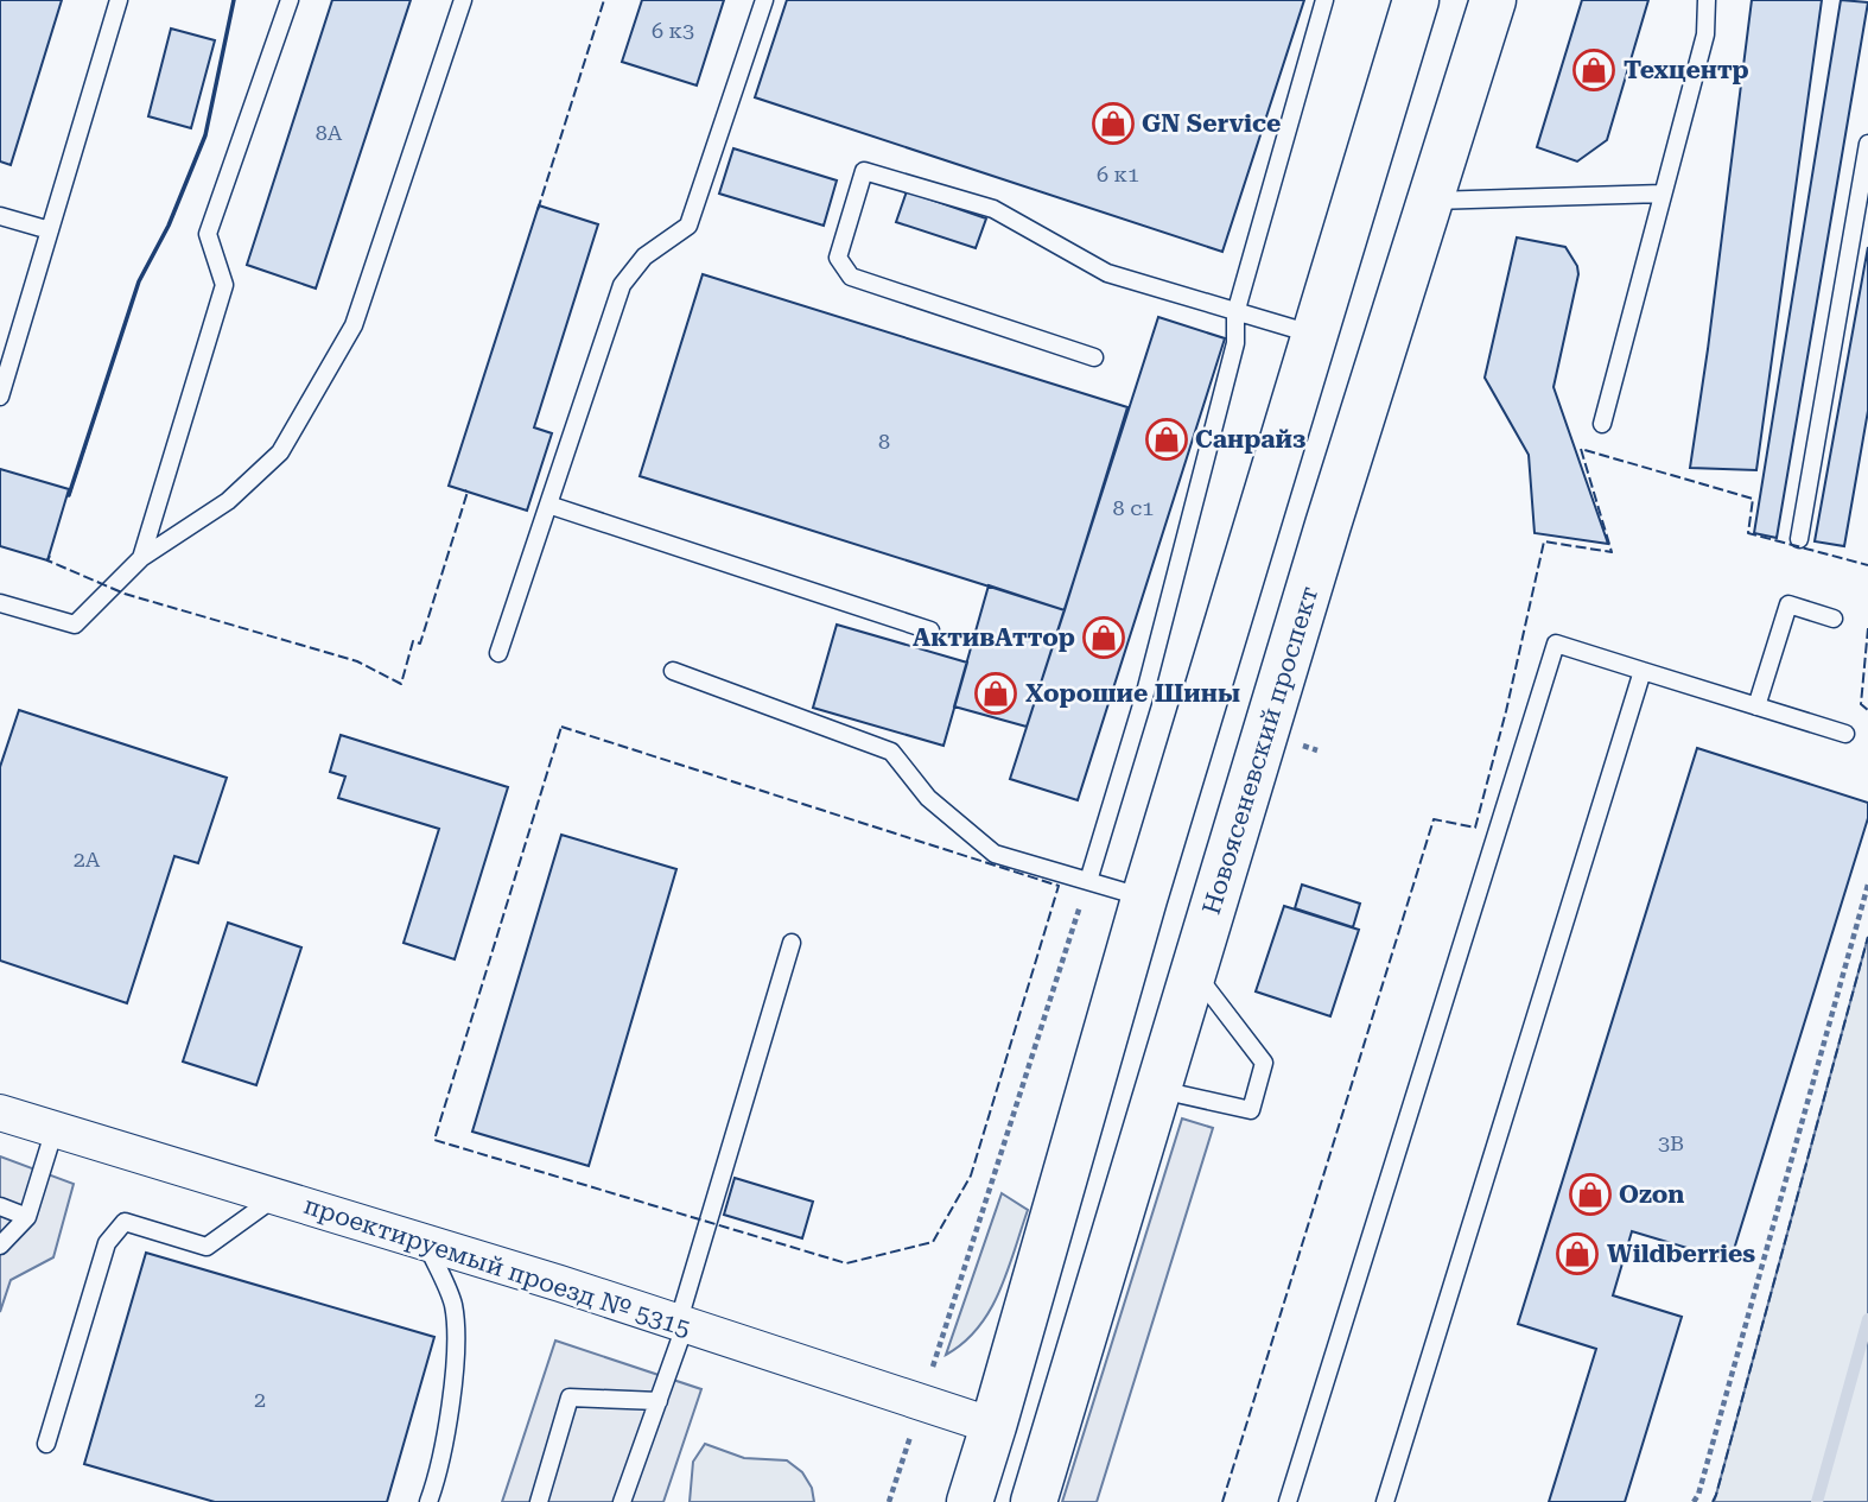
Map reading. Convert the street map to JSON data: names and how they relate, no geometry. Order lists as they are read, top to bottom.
{
  "streets": {
    "main road": ["Новоясеневский проспект"],
    "street": ["проектируемый проезд № 5315"]
  },
  "places": {
    "shop": [
      "Техцентр",
      "GN Service",
      "Санрайз",
      "АктивАттор",
      "Хорошие Шины",
      "Ozon",
      "Wildberries"
    ]
  },
  "house_numbers": [
    "6 к3",
    "8А",
    "6 к1",
    "8",
    "8 с1",
    "2А",
    "3В",
    "2"
  ]
}
